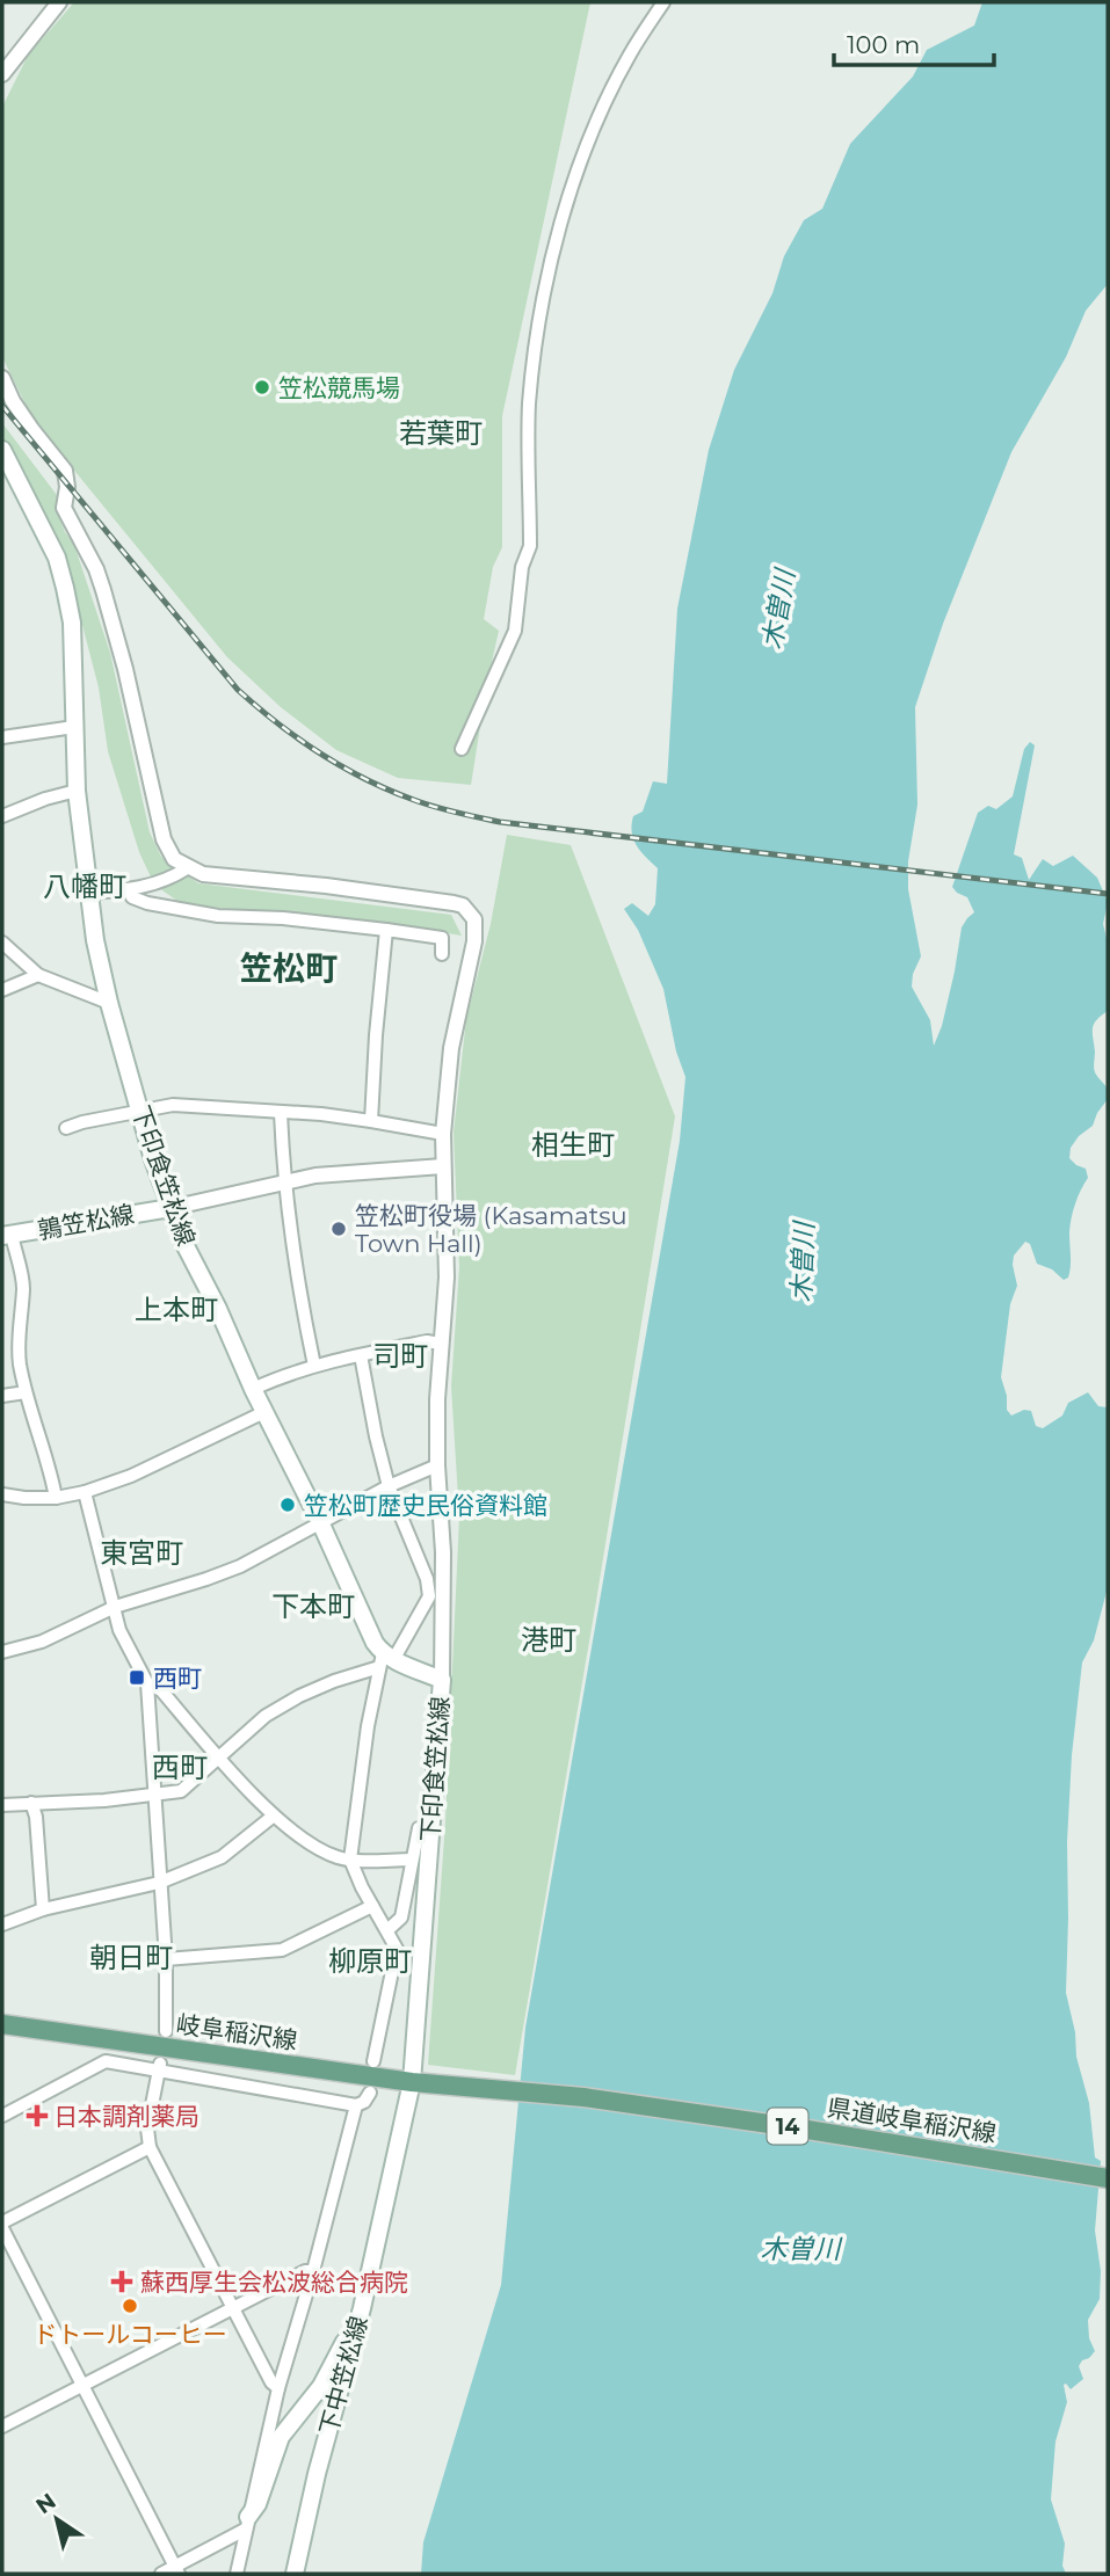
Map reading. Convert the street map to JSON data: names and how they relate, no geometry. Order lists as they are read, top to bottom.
{
  "streets": {
    "main road": [
      "下印食笠松線",
      "鶉笠松線",
      "岐阜稲沢線",
      "県道岐阜稲沢線",
      "14",
      "下中笠松線"
    ]
  },
  "crossings": [
    ["下印食笠松線", "鶉笠松線"],
    ["下印食笠松線", "岐阜稲沢線"],
    ["下印食笠松線", "下中笠松線"],
    ["岐阜稲沢線", "県道岐阜稲沢線"],
    ["岐阜稲沢線", "下中笠松線"]
  ],
  "districts": [
    "若葉町",
    "八幡町",
    "笠松町",
    "相生町",
    "上本町",
    "司町",
    "東宮町",
    "下本町",
    "港町",
    "西町",
    "朝日町",
    "柳原町"
  ],
  "water": ["木曽川"],
  "places": {
    "other": [
      "笠松競馬場",
      "笠松町役場 (Kasamatsu Town Hall)",
      "笠松町歴史民俗資料館",
      "ドトールコーヒー"
    ],
    "transit": ["西町"],
    "health": ["日本調剤薬局", "蘇西厚生会松波総合病院"]
  },
  "scale_bar": "100 m",
  "north": "top left"
}
